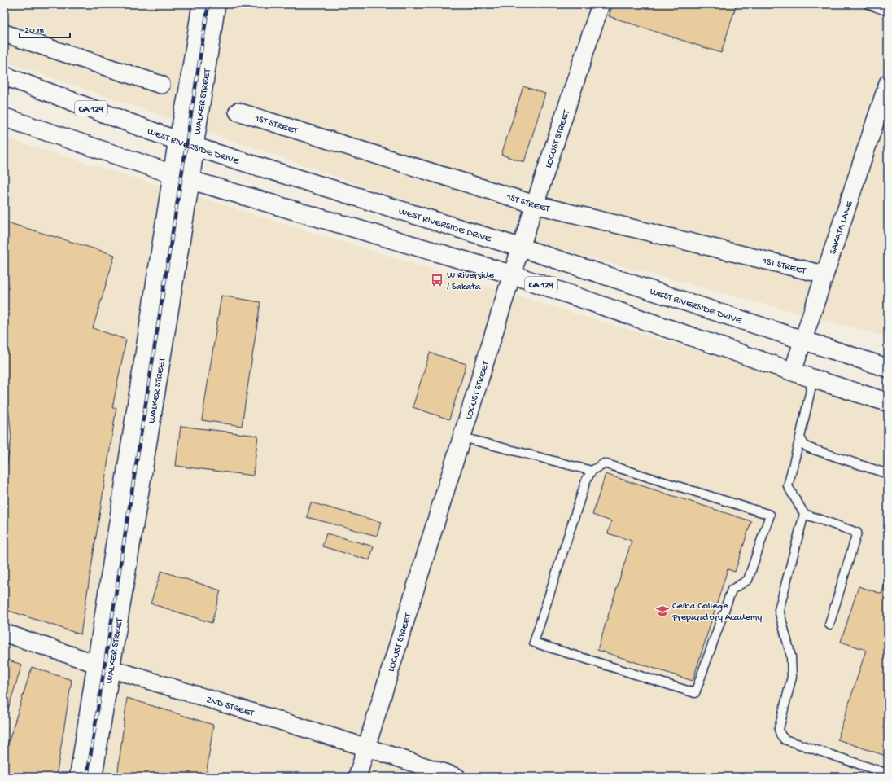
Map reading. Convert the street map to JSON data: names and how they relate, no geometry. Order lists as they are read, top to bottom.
{
  "streets": {
    "main road": ["WALKER STREET", "CA 129", "WEST RIVERSIDE DRIVE"],
    "street": [
      "1ST STREET",
      "LOCUST STREET",
      "SAKATA LANE",
      "2ND STREET"
    ]
  },
  "crossings": [
    ["WALKER STREET", "CA 129"],
    ["WALKER STREET", "WEST RIVERSIDE DRIVE"],
    ["WALKER STREET", "2ND STREET"],
    ["CA 129", "LOCUST STREET"],
    ["CA 129", "SAKATA LANE"],
    ["1ST STREET", "LOCUST STREET"],
    ["1ST STREET", "SAKATA LANE"],
    ["LOCUST STREET", "WEST RIVERSIDE DRIVE"],
    ["LOCUST STREET", "2ND STREET"],
    ["WEST RIVERSIDE DRIVE", "SAKATA LANE"]
  ],
  "places": {
    "bus stop": ["W Riverside / Sakata"],
    "school or university": ["Ceiba College Preparatory Academy"]
  },
  "scale_bar": "20 m"
}
